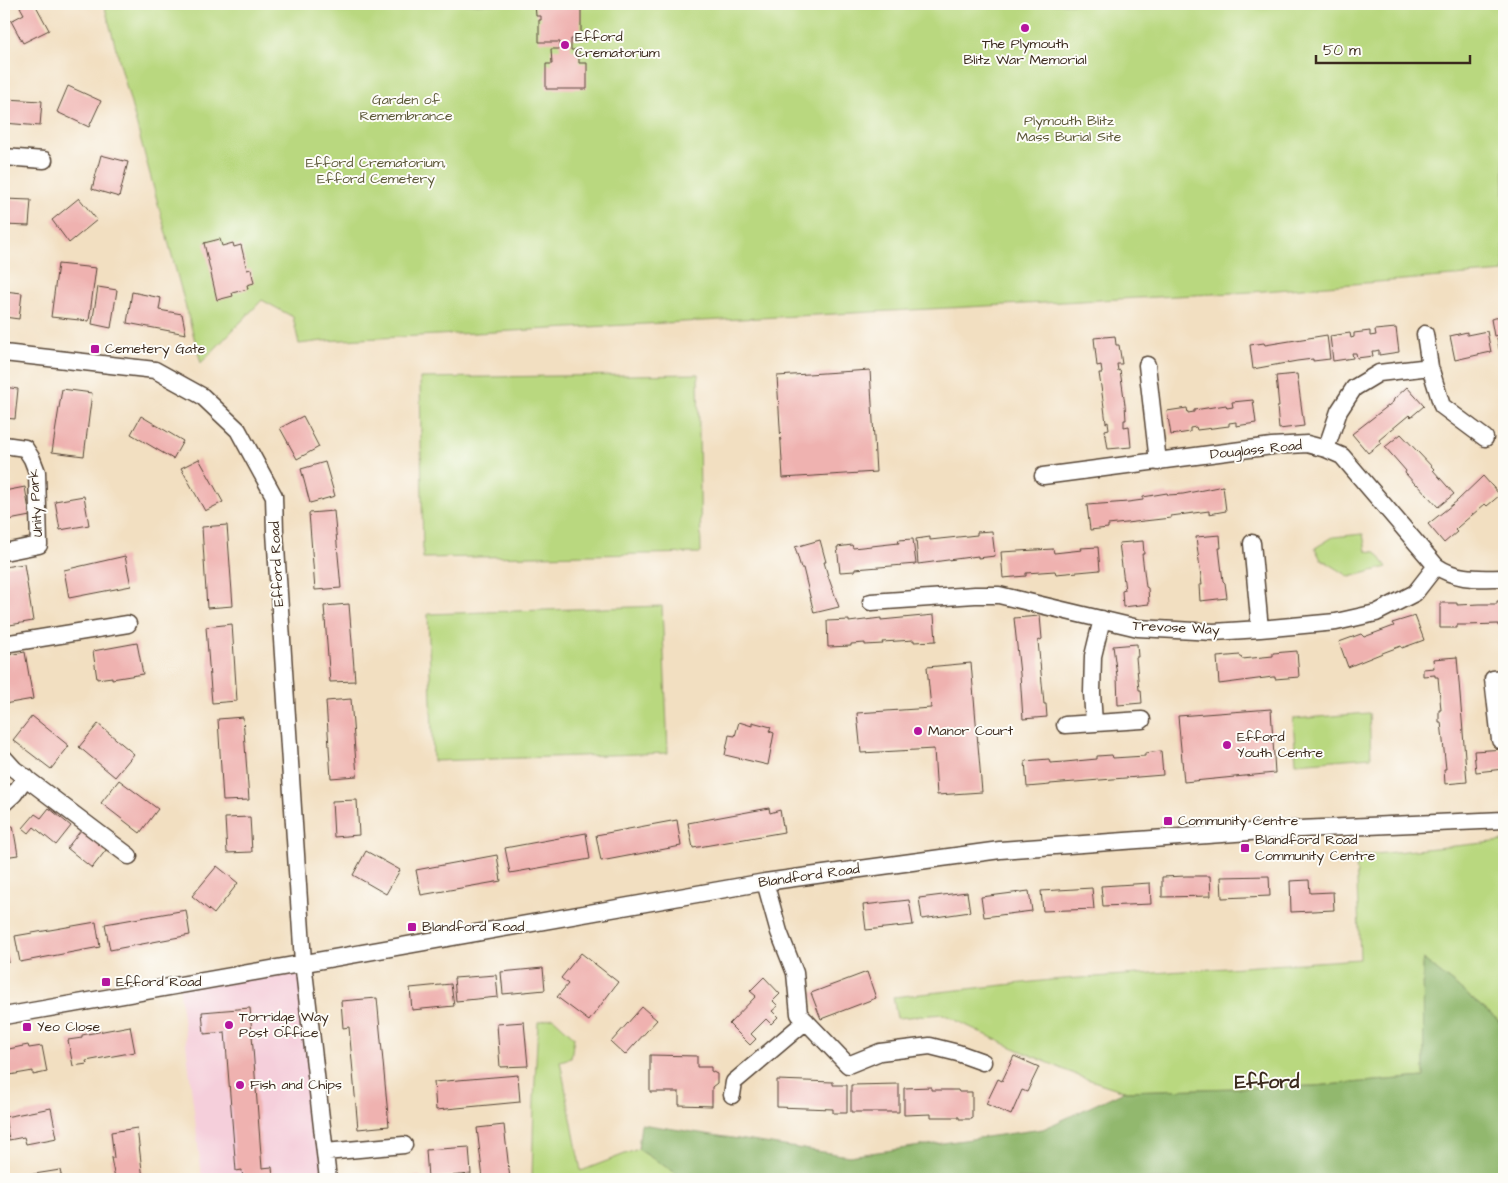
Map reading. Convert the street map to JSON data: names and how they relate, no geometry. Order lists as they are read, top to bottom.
{
  "streets": {
    "street": [
      "Douglass Road",
      "Unity Park",
      "Efford Road",
      "Trevose Way",
      "Blandford Road"
    ]
  },
  "crossings": [
    ["Douglass Road", "Trevose Way"],
    ["Efford Road", "Blandford Road"]
  ],
  "districts": ["Efford"],
  "parks": ["Garden of Remembrance", "Plymouth Blitz Mass Burial Site", "Efford Crematorium, Efford Cemetery"],
  "places": {
    "other": [
      "The Plymouth Blitz War Memorial",
      "Efford Crematorium",
      "Manor Court",
      "Efford Youth Centre",
      "Torridge Way Post Office",
      "Fish and Chips"
    ],
    "transit": [
      "Cemetery Gate",
      "Community Centre",
      "Blandford Road Community Centre",
      "Blandford Road",
      "Efford Road",
      "Yeo Close"
    ]
  },
  "scale_bar": "50 m"
}
